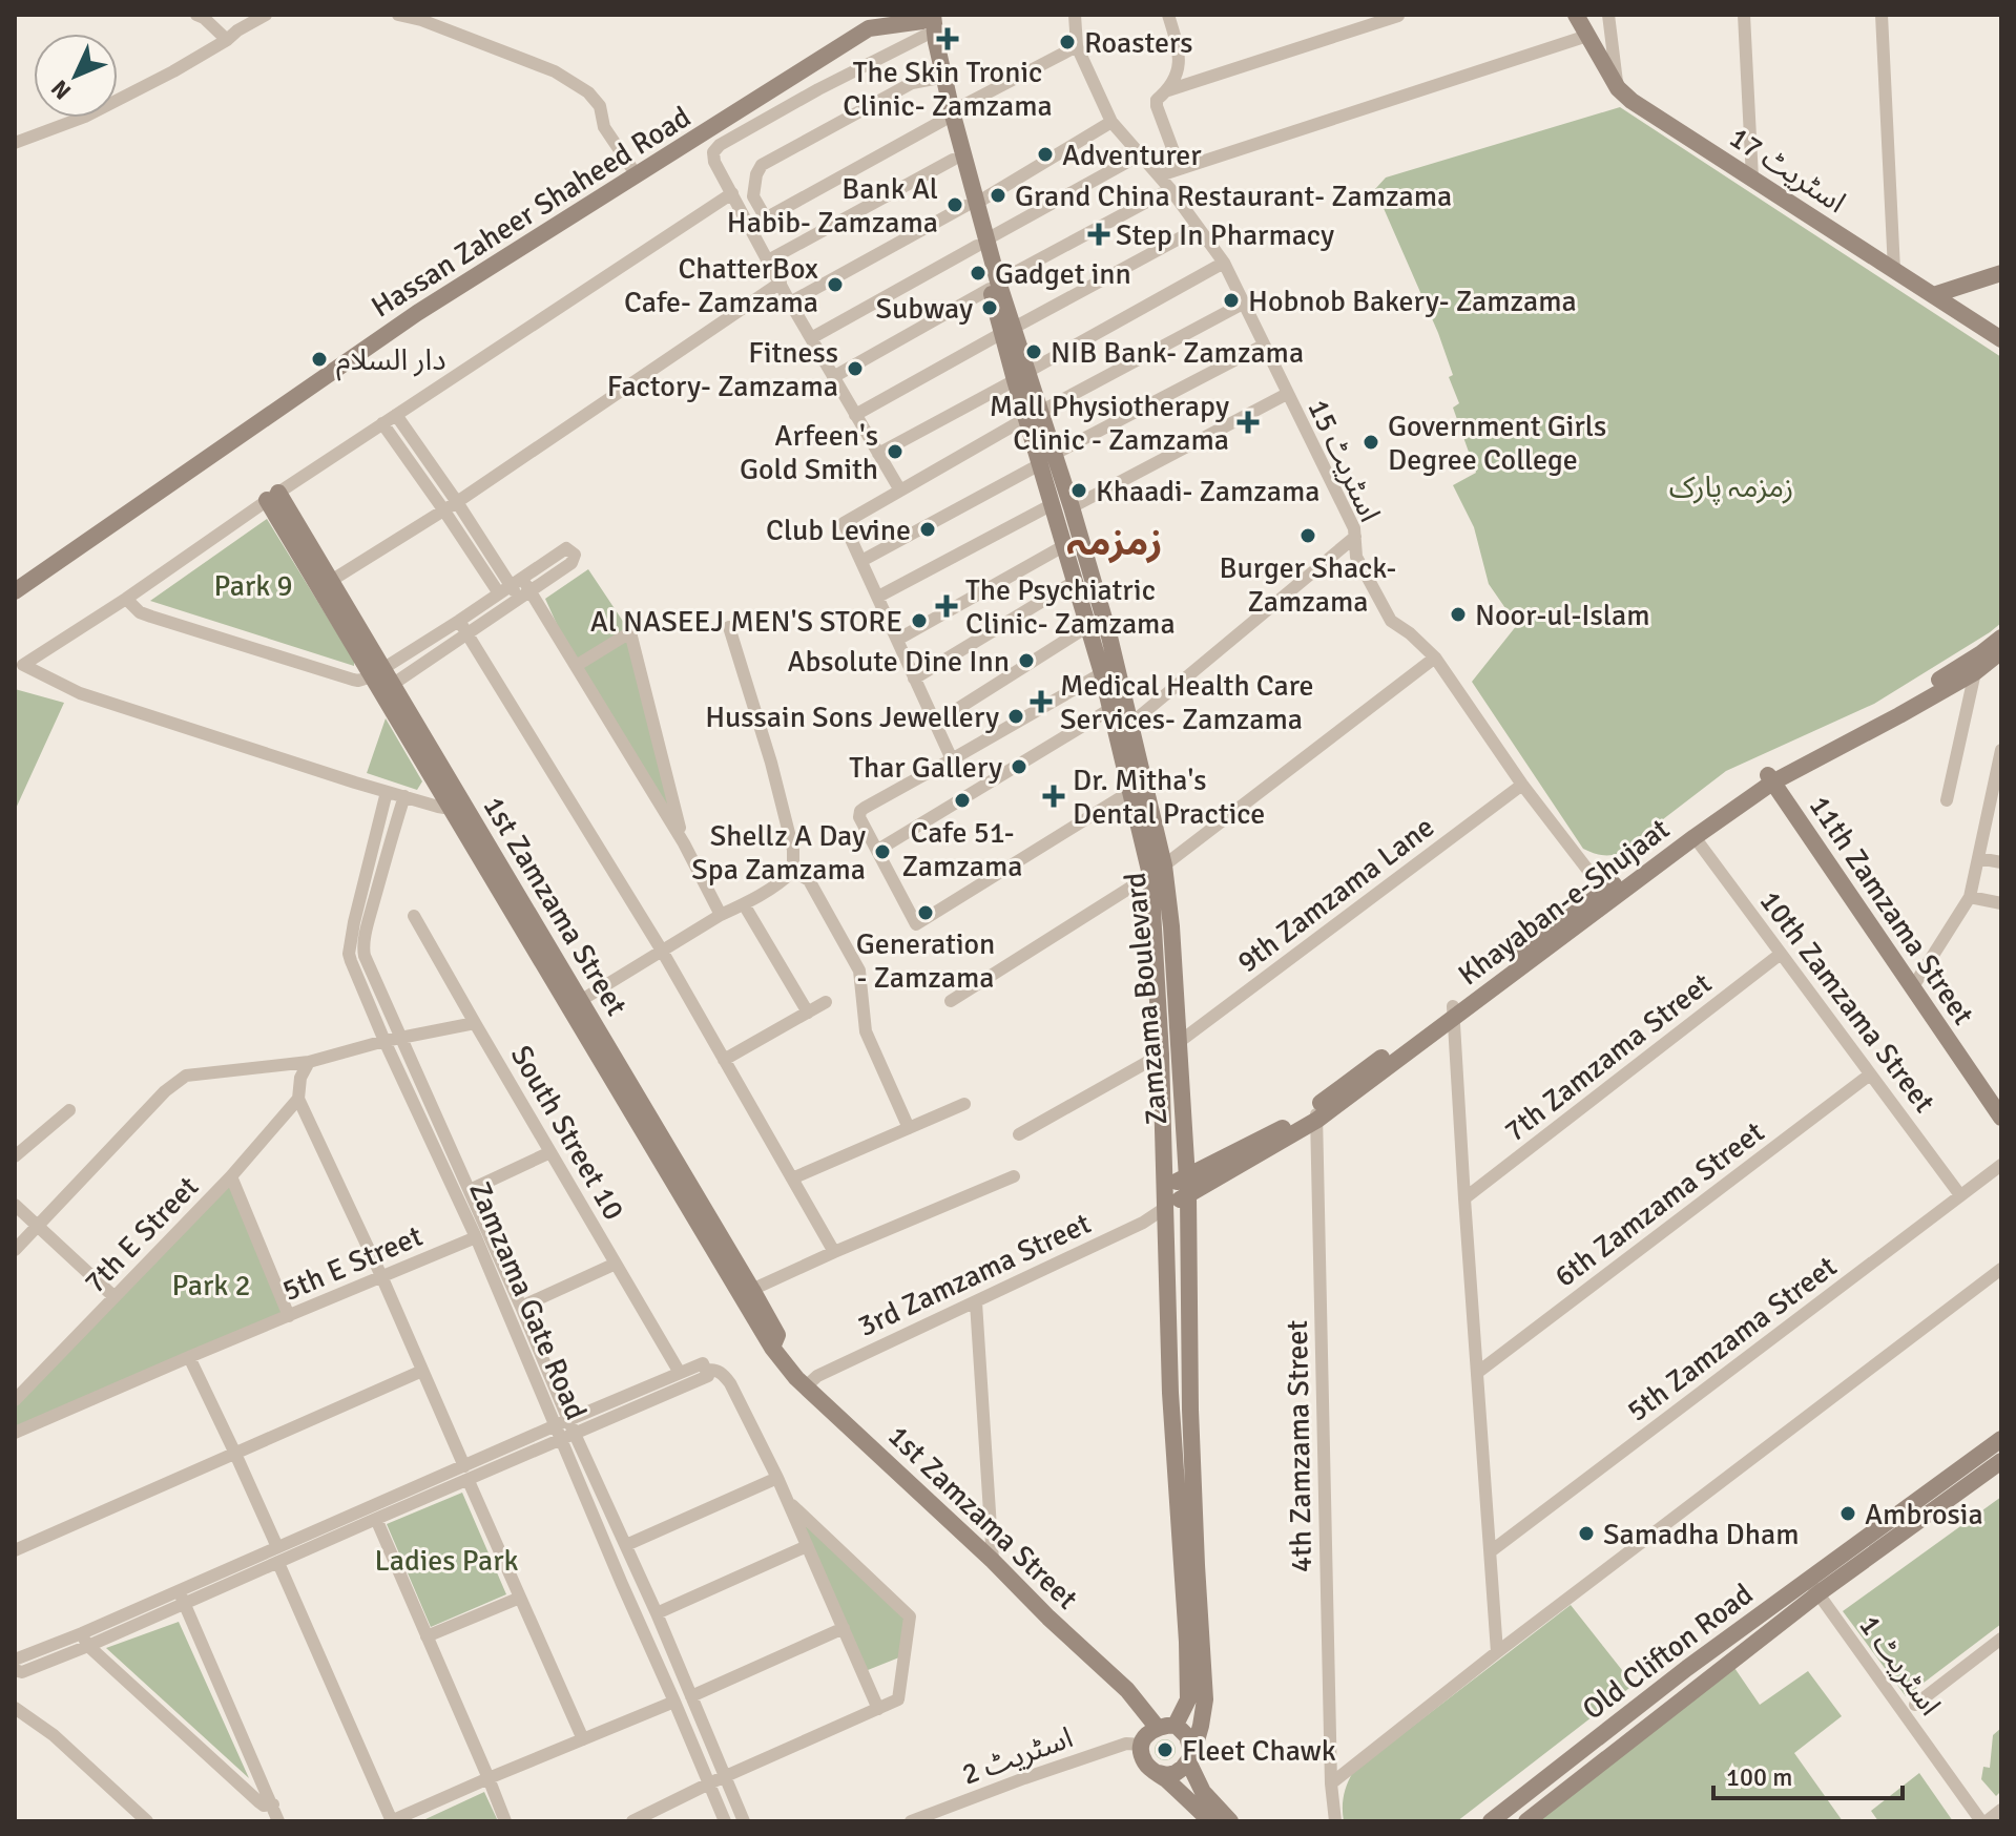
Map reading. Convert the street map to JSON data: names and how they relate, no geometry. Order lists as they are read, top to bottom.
{
  "streets": {
    "main road": [
      "اسٹریٹ 17",
      "Hassan Zaheer Shaheed Road",
      "Khayaban-e-Shujaat",
      "1st Zamzama Street",
      "11th Zamzama Street",
      "Zamzama Boulevard",
      "Old Clifton Road"
    ],
    "street": [
      "اسٹریٹ 15",
      "9th Zamzama Lane",
      "10th Zamzama Street",
      "7th Zamzama Street",
      "South Street 10",
      "6th Zamzama Street",
      "7th E Street",
      "5th E Street",
      "3rd Zamzama Street",
      "Zamzama Gate Road",
      "5th Zamzama Street",
      "4th Zamzama Street",
      "اسٹریٹ 1",
      "اسٹریٹ 2"
    ]
  },
  "crossings": [
    ["Hassan Zaheer Shaheed Road", "Zamzama Boulevard"],
    ["اسٹریٹ 15", "9th Zamzama Lane"],
    ["اسٹریٹ 15", "Khayaban-e-Shujaat"],
    ["9th Zamzama Lane", "Zamzama Boulevard"],
    ["Khayaban-e-Shujaat", "11th Zamzama Street"],
    ["Khayaban-e-Shujaat", "Zamzama Boulevard"],
    ["Khayaban-e-Shujaat", "10th Zamzama Street"],
    ["Khayaban-e-Shujaat", "3rd Zamzama Street"],
    ["Khayaban-e-Shujaat", "4th Zamzama Street"],
    ["1st Zamzama Street", "Zamzama Boulevard"],
    ["1st Zamzama Street", "3rd Zamzama Street"],
    ["1st Zamzama Street", "اسٹریٹ 2"],
    ["Zamzama Boulevard", "3rd Zamzama Street"],
    ["Zamzama Boulevard", "اسٹریٹ 2"],
    ["10th Zamzama Street", "7th Zamzama Street"],
    ["10th Zamzama Street", "6th Zamzama Street"],
    ["10th Zamzama Street", "5th Zamzama Street"],
    ["5th E Street", "Zamzama Gate Road"],
    ["Old Clifton Road", "اسٹریٹ 1"]
  ],
  "districts": ["زمزمہ"],
  "parks": [
    "زمزمہ پارک",
    "Park 9",
    "Park 2",
    "Ladies Park"
  ],
  "places": {
    "health": [
      "The Skin Tronic Clinic- Zamzama",
      "Step In Pharmacy",
      "Mall Physiotherapy Clinic - Zamzama",
      "The Psychiatric Clinic- Zamzama",
      "Medical Health Care Services- Zamzama",
      "Dr. Mitha's Dental Practice"
    ],
    "other": [
      "Roasters",
      "Adventurer",
      "Grand China Restaurant- Zamzama",
      "Bank Al Habib- Zamzama",
      "Gadget inn",
      "ChatterBox Cafe- Zamzama",
      "Hobnob Bakery- Zamzama",
      "Subway",
      "NIB Bank- Zamzama",
      "دار السلام",
      "Fitness Factory- Zamzama",
      "Government Girls Degree College",
      "Arfeen's Gold Smith",
      "Khaadi- Zamzama",
      "Club Levine",
      "Burger Shack- Zamzama",
      "Noor-ul-Islam",
      "Al NASEEJ MEN'S STORE",
      "Absolute Dine Inn",
      "Hussain Sons Jewellery",
      "Thar Gallery",
      "Cafe 51- Zamzama",
      "Shellz A Day Spa Zamzama",
      "Generation - Zamzama",
      "Ambrosia",
      "Samadha Dham",
      "Fleet Chawk"
    ]
  },
  "scale_bar": "100 m",
  "north": "bottom left"
}
